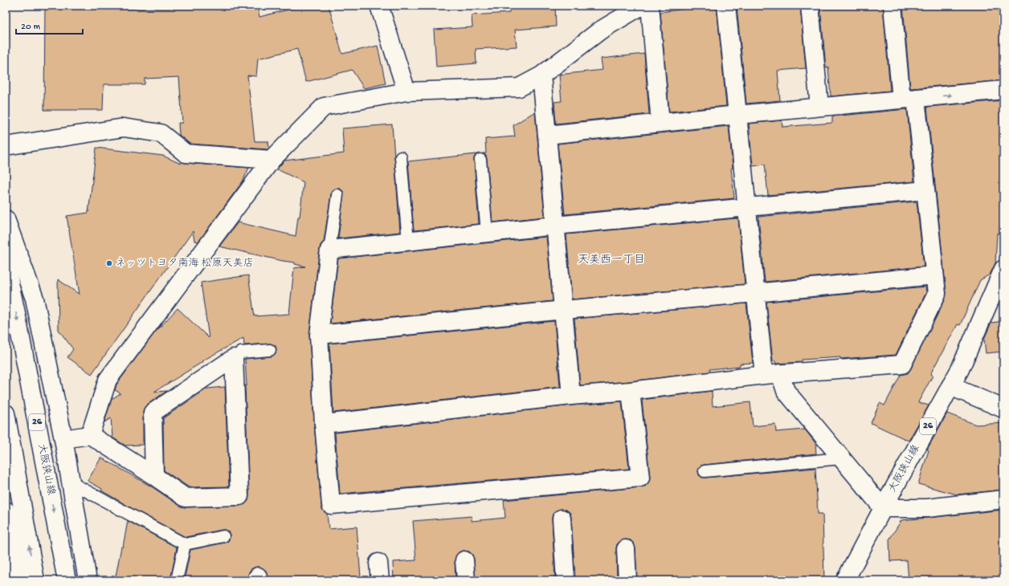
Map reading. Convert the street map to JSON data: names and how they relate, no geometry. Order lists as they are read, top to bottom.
{
  "streets": {
    "street": ["26", "大阪狭山線"]
  },
  "districts": ["天美西一丁目"],
  "places": ["ネッツトヨタ南海 松原天美店"],
  "scale_bar": "20 m"
}
